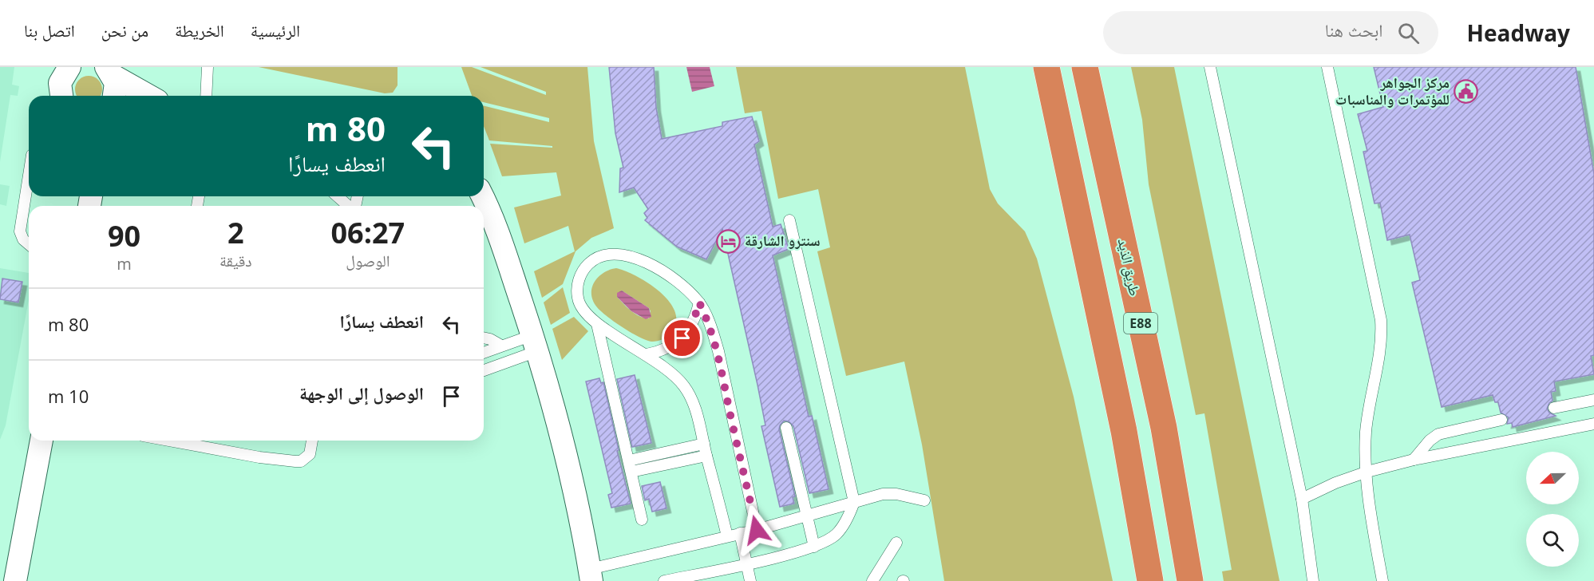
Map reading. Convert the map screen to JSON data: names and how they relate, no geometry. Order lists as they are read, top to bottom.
{
  "streets": {
    "highway": ["طريق الذيد", "E88"]
  },
  "places": {
    "public building": ["مركز الجواهر للمؤتمرات والمناسبات"],
    "hotel": ["سنترو الشارقة"]
  },
  "north": "left",
  "page": {
    "header": "Headway",
    "search": "ابحث هنا",
    "nav": [
      "الرئيسية",
      "الخريطة",
      "من نحن",
      "اتصل بنا"
    ],
    "turn": ["80 m", "انعطف يسارًا"],
    "eta": [
      "06:27",
      "الوصول",
      "2",
      "دقيقة",
      "90",
      "m"
    ],
    "list": [
      {
        "name": "انعطف يسارًا",
        "value": "80 m"
      },
      {
        "name": "الوصول إلى الوجهة",
        "value": "10 m"
      }
    ]
  }
}
